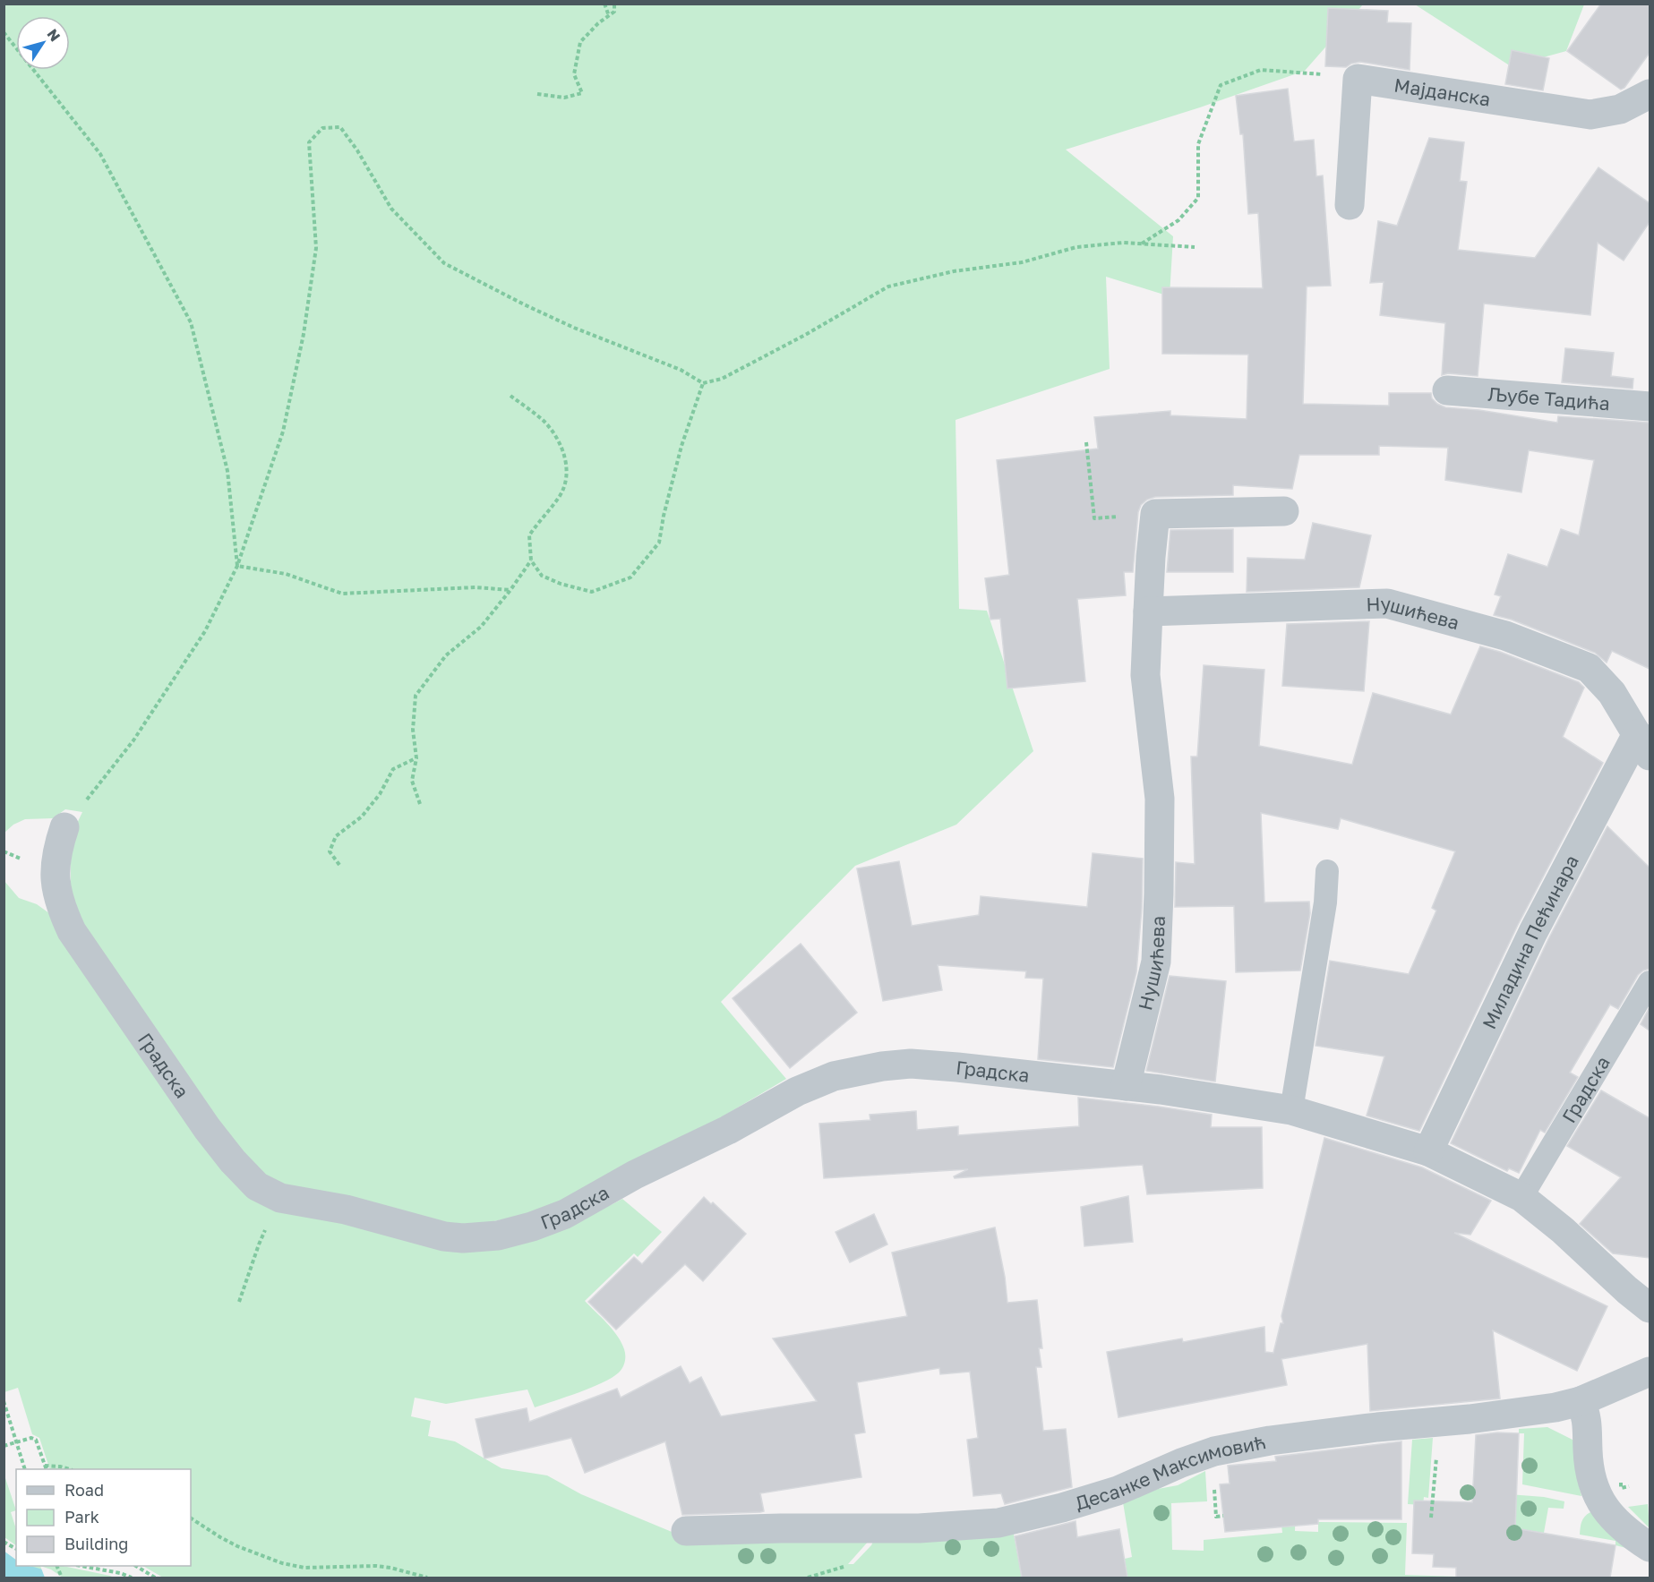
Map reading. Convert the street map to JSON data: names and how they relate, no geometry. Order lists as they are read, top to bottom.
{
  "streets": {
    "street": [
      "Мајданска",
      "Љубе Тадића",
      "Нушићева",
      "Миладина Пећинара",
      "Градска",
      "Десанке Максимовић"
    ]
  },
  "crossings": [
    ["Нушићева", "Миладина Пећинара"],
    ["Нушићева", "Градска"],
    ["Миладина Пећинара", "Градска"]
  ],
  "legend": ["Road", "Park", "Building"],
  "north": "top right"
}
